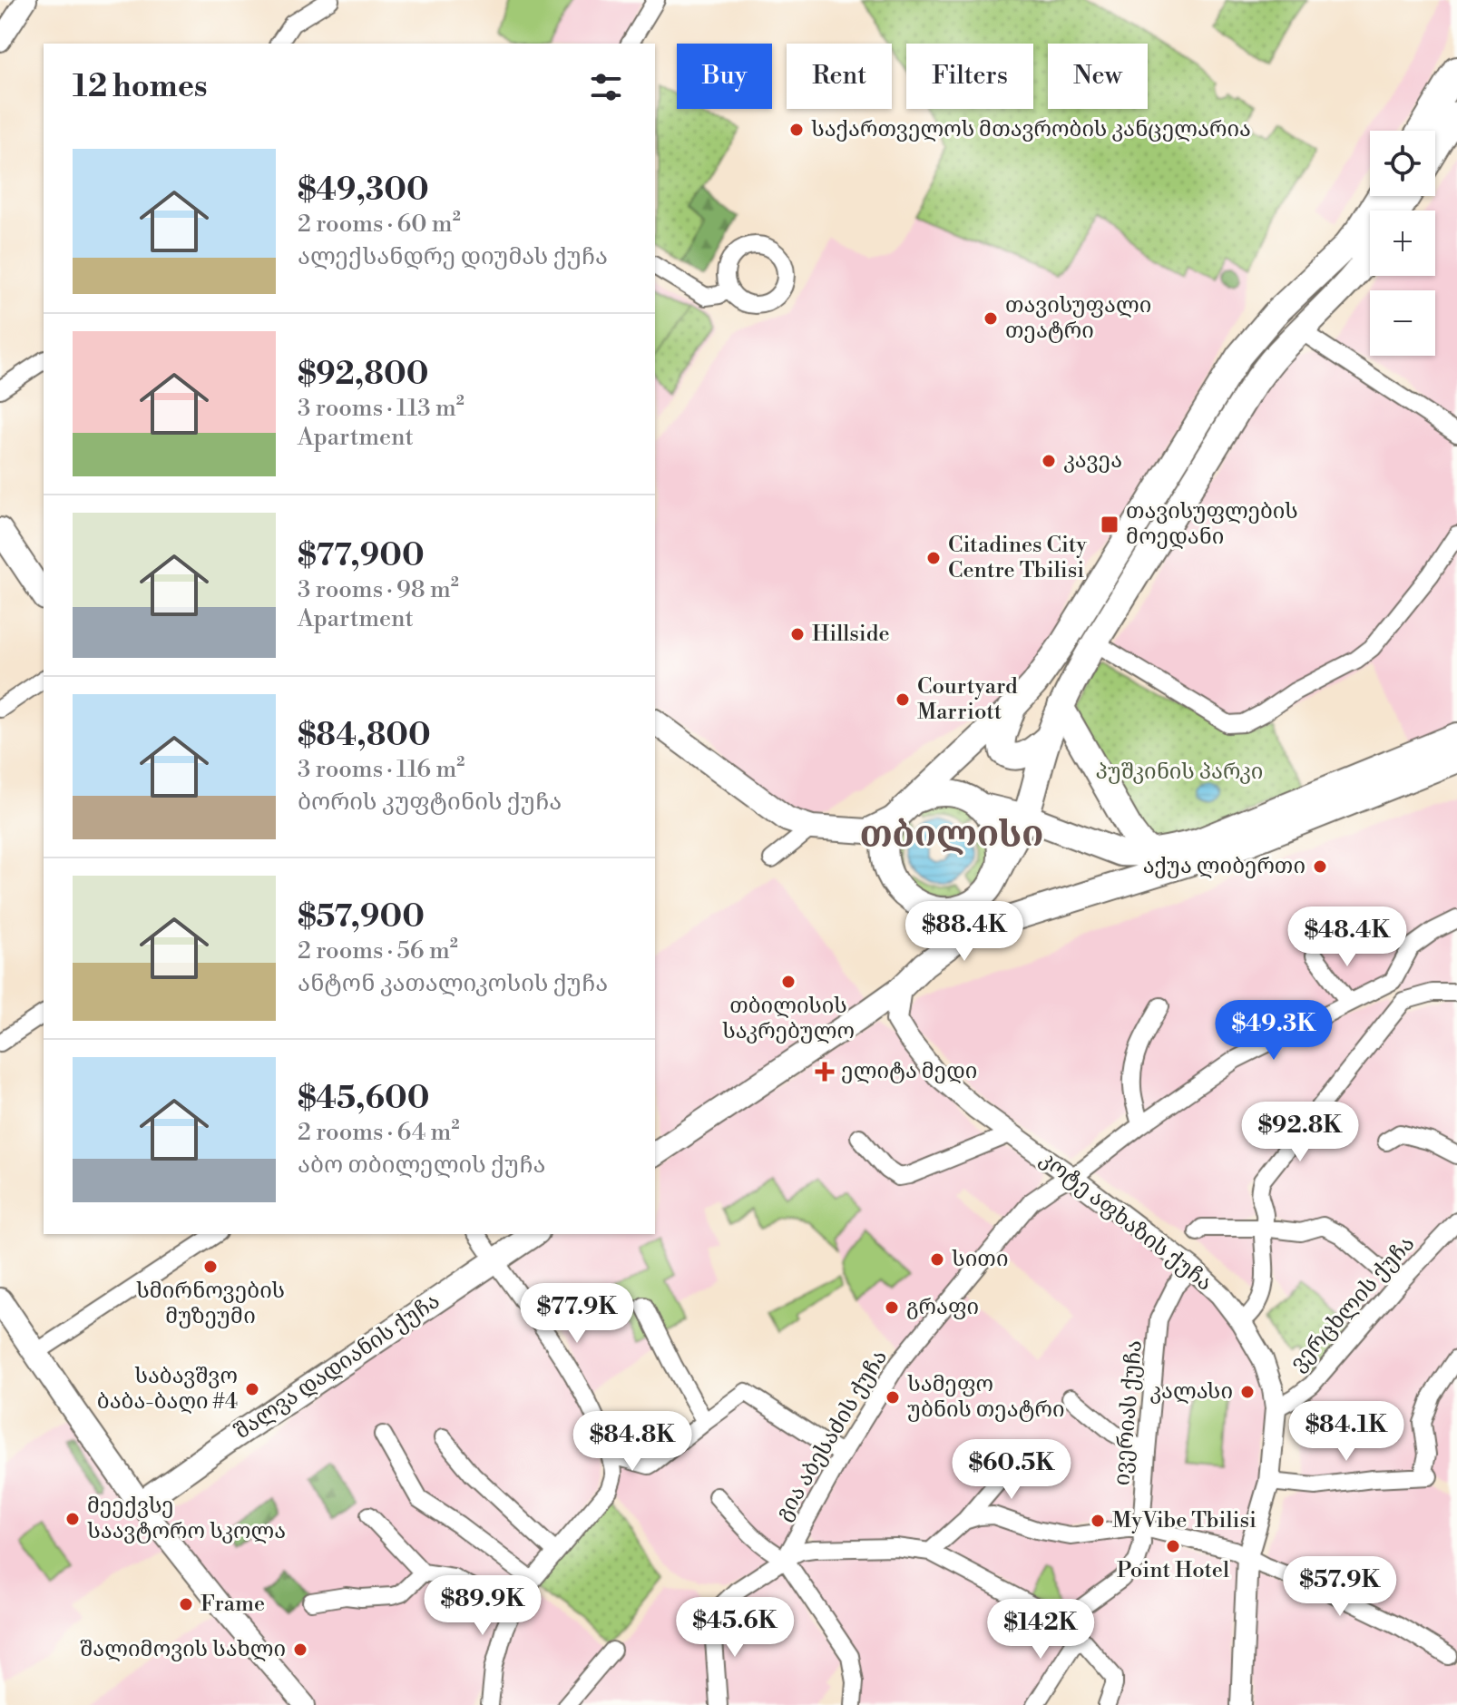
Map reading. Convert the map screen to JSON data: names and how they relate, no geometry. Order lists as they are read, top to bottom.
{
  "streets": {
    "main road": ["შალვა დადიანის ქუჩა"],
    "street": [
      "კოტე აფხაზის ქუჩა",
      "ვერცხლის ქუჩა",
      "ივერიას ქუჩა",
      "გია აბესაძის ქუჩა"
    ]
  },
  "crossings": [
    ["კოტე აფხაზის ქუჩა", "ვერცხლის ქუჩა"],
    ["კოტე აფხაზის ქუჩა", "ივერიას ქუჩა"],
    ["კოტე აფხაზის ქუჩა", "გია აბესაძის ქუჩა"]
  ],
  "districts": ["თბილისი"],
  "parks": ["პუშკინის პარკი"],
  "places": {
    "other": [
      "საქართველოს მთავრობის კანცელარია",
      "თავისუფალი თეატრი",
      "კავეა",
      "Citadines City Centre Tbilisi",
      "Hillside",
      "Courtyard Marriott",
      "აქუა ლიბერთი",
      "თბილისის საკრებულო",
      "სითი",
      "სმირნოვების მუზეუმი",
      "გრაფი",
      "საბავშვო ბაბა-ბაღი #4",
      "კალასი",
      "სამეფო უბნის თეატრი",
      "მეექვსე საავტორო სკოლა",
      "MyVibe Tbilisi",
      "Point Hotel",
      "Frame",
      "შალიმოვის სახლი"
    ],
    "transit": ["თავისუფლების მოედანი"],
    "health": ["ელიტა მედი"]
  },
  "page": {
    "chip": [
      "Buy",
      "Rent",
      "Filters",
      "New"
    ],
    "heading": "12 homes",
    "map_buttons": ["+", "−"],
    "list": [
      {
        "name": "$49,300",
        "note": "2 rooms · 60 m² · ალექსანდრე დიუმას ქუჩა"
      },
      {
        "name": "$92,800",
        "note": "3 rooms · 113 m² · Apartment"
      },
      {
        "name": "$77,900",
        "note": "3 rooms · 98 m² · Apartment"
      },
      {
        "name": "$84,800",
        "note": "3 rooms · 116 m² · ბორის კუფტინის ქუჩა"
      },
      {
        "name": "$57,900",
        "note": "2 rooms · 56 m² · ანტონ კათალიკოსის ქუჩა"
      },
      {
        "name": "$45,600",
        "note": "2 rooms · 64 m² · აბო თბილელის ქუჩა"
      }
    ],
    "price": [
      "$88.4K",
      "$48.4K",
      "$49.3K",
      "$92.8K",
      "$77.9K",
      "$84.1K",
      "$84.8K",
      "$60.5K",
      "$57.9K",
      "$89.9K",
      "$45.6K",
      "$142K"
    ]
  }
}
